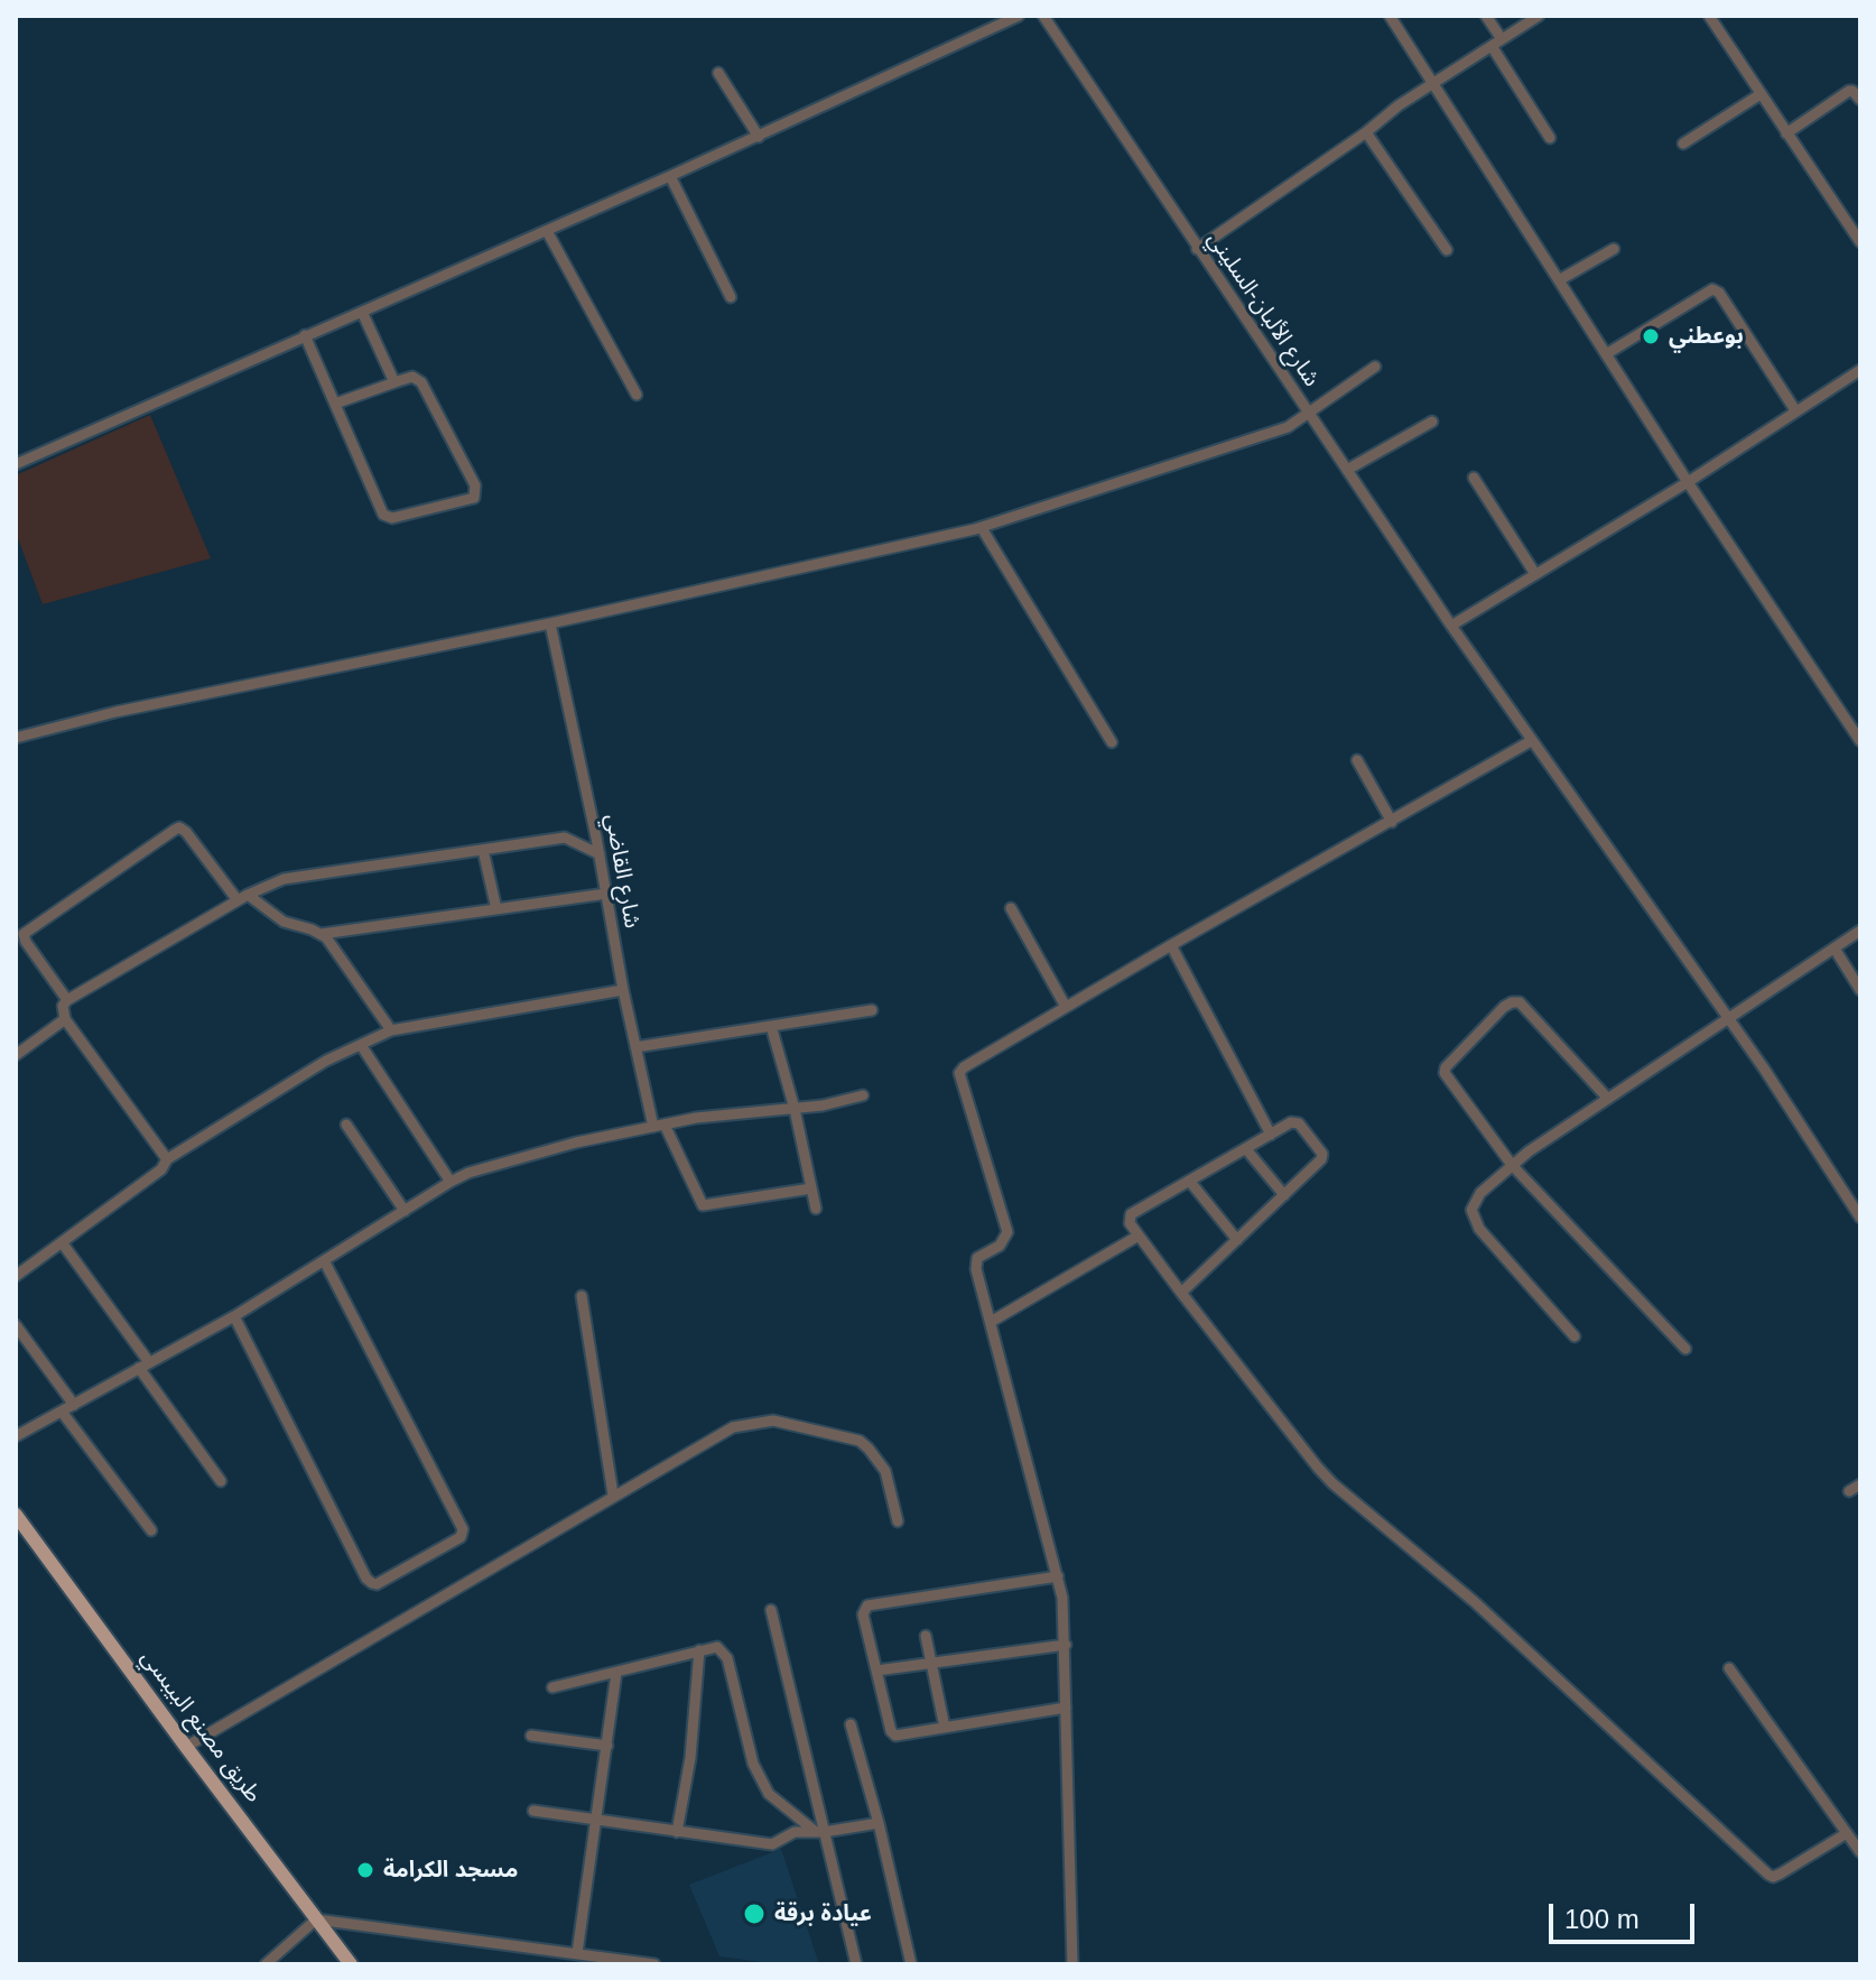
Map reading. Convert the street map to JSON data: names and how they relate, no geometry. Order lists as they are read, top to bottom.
{
  "streets": {
    "main road": ["طريق مصنع البيبسي"],
    "street": ["شارع الألبان-السليني", "شارع القاضي"]
  },
  "places": ["بوعطني", "مسجد الكرامة", "عيادة برقة"],
  "scale_bar": "100 m"
}
